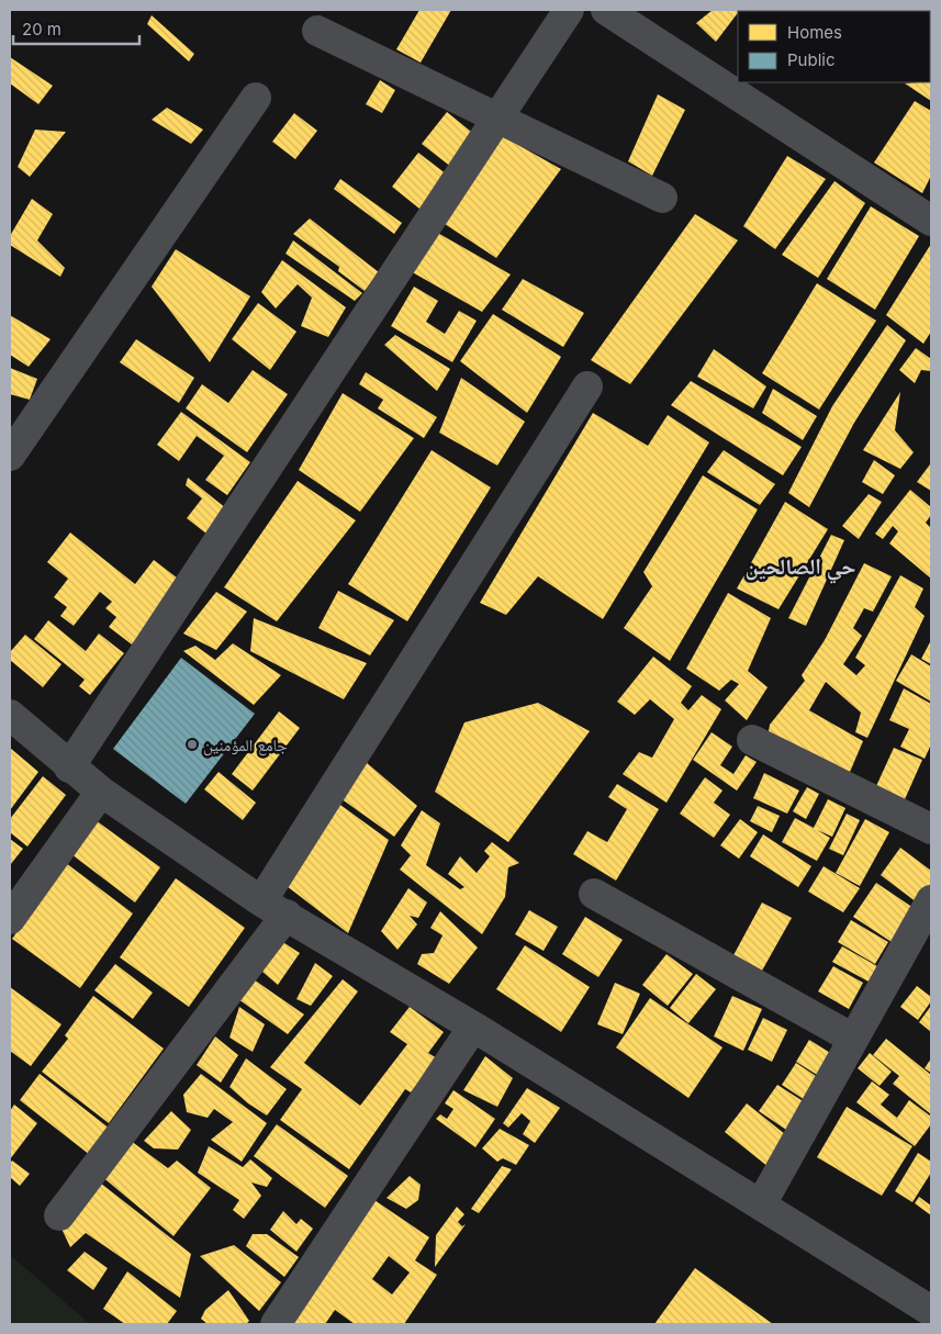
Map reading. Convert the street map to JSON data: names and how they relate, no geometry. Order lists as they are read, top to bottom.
{
  "districts": ["حي الصالحين"],
  "places": ["جامع المؤمنين"],
  "legend": ["Homes", "Public"],
  "scale_bar": "20 m"
}
